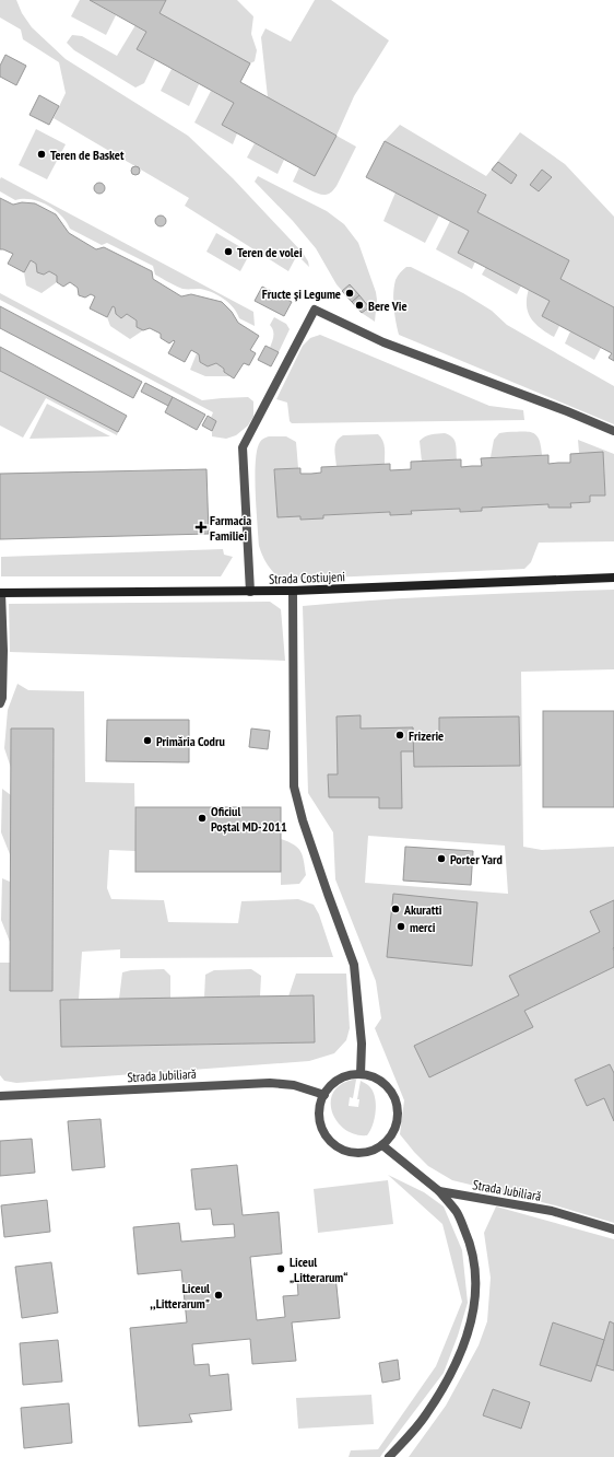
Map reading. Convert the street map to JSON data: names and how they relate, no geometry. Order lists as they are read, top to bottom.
{
  "streets": {
    "street": ["Strada Costiujeni", "Strada Jubiliară"]
  },
  "places": {
    "other": [
      "Teren de Basket",
      "Teren de volei",
      "Fructe și Legume",
      "Bere Vie",
      "Frizerie",
      "Primăria Codru",
      "Oficiul Poștal MD-2011",
      "Porter Yard",
      "Akuratti",
      "merci",
      "Liceul „Litterarum“",
      "Liceul ,,Litterarum\""
    ],
    "health": ["Farmacia Familiei"]
  }
}
